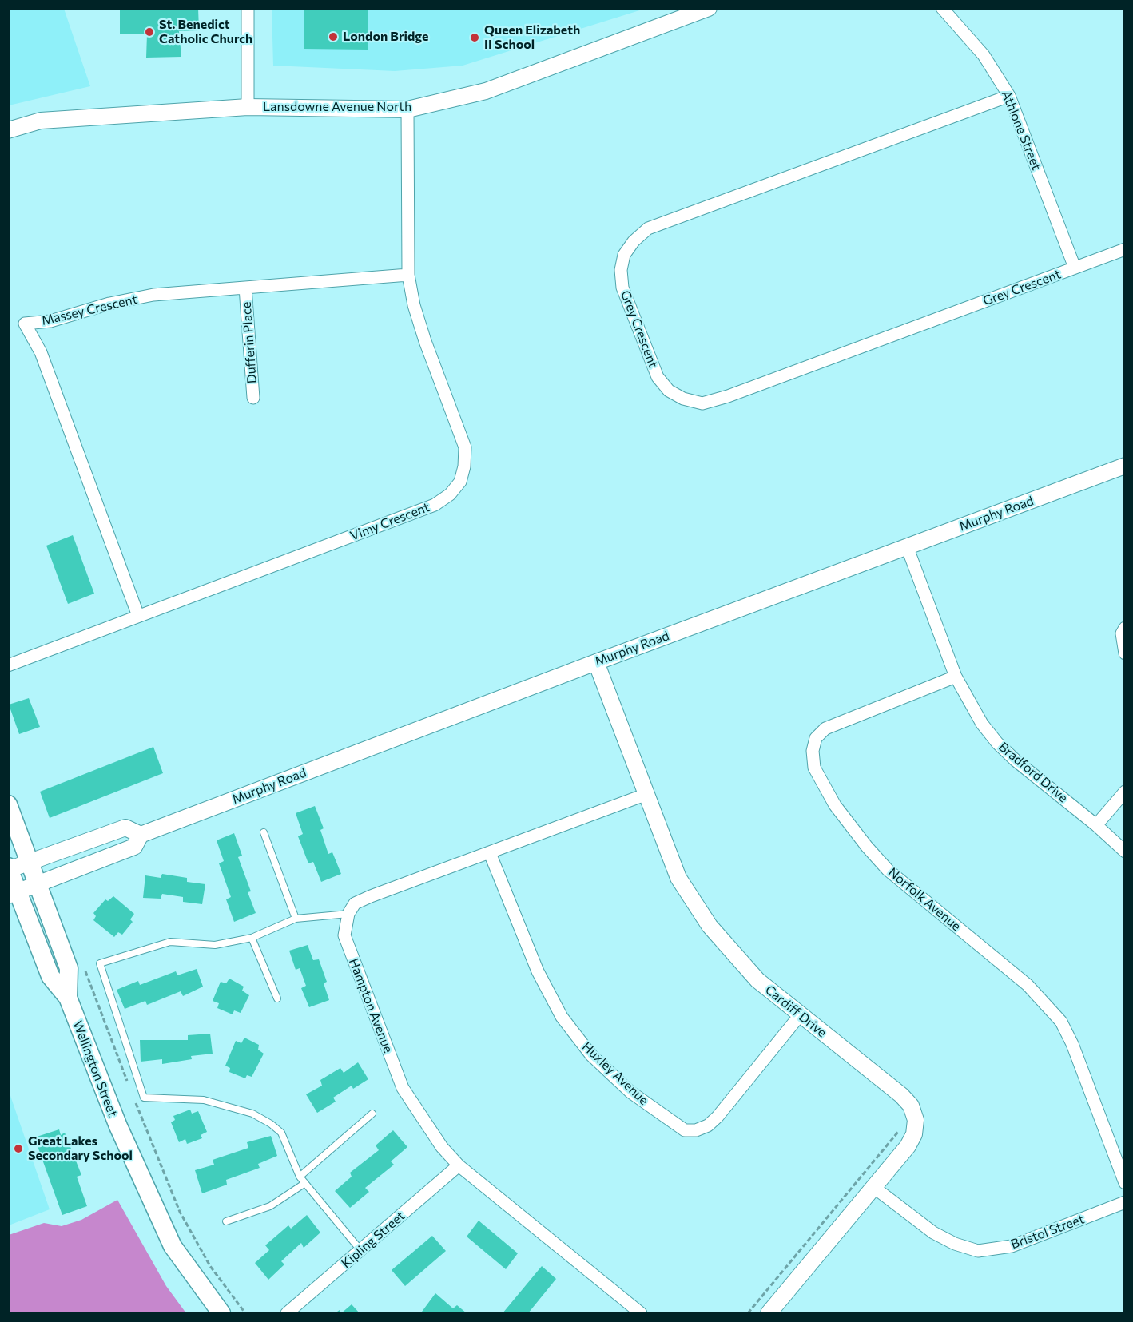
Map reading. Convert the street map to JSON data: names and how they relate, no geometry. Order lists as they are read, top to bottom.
{
  "streets": {
    "main road": ["Wellington Street"],
    "street": [
      "Lansdowne Avenue North",
      "Athlone Street",
      "Grey Crescent",
      "Massey Crescent",
      "Dufferin Place",
      "Murphy Road",
      "Vimy Crescent",
      "Bradford Drive",
      "Norfolk Avenue",
      "Hampton Avenue",
      "Cardiff Drive",
      "Huxley Avenue",
      "Bristol Street",
      "Kipling Street"
    ]
  },
  "crossings": [
    ["Lansdowne Avenue North", "Vimy Crescent"],
    ["Athlone Street", "Grey Crescent"],
    ["Massey Crescent", "Dufferin Place"],
    ["Massey Crescent", "Vimy Crescent"],
    ["Murphy Road", "Bradford Drive"],
    ["Murphy Road", "Cardiff Drive"],
    ["Murphy Road", "Wellington Street"],
    ["Bradford Drive", "Norfolk Avenue"],
    ["Hampton Avenue", "Kipling Street"],
    ["Cardiff Drive", "Huxley Avenue"],
    ["Cardiff Drive", "Bristol Street"]
  ],
  "places": [
    "St. Benedict Catholic Church",
    "London Bridge",
    "Queen Elizabeth II School",
    "Great Lakes Secondary School"
  ]
}
